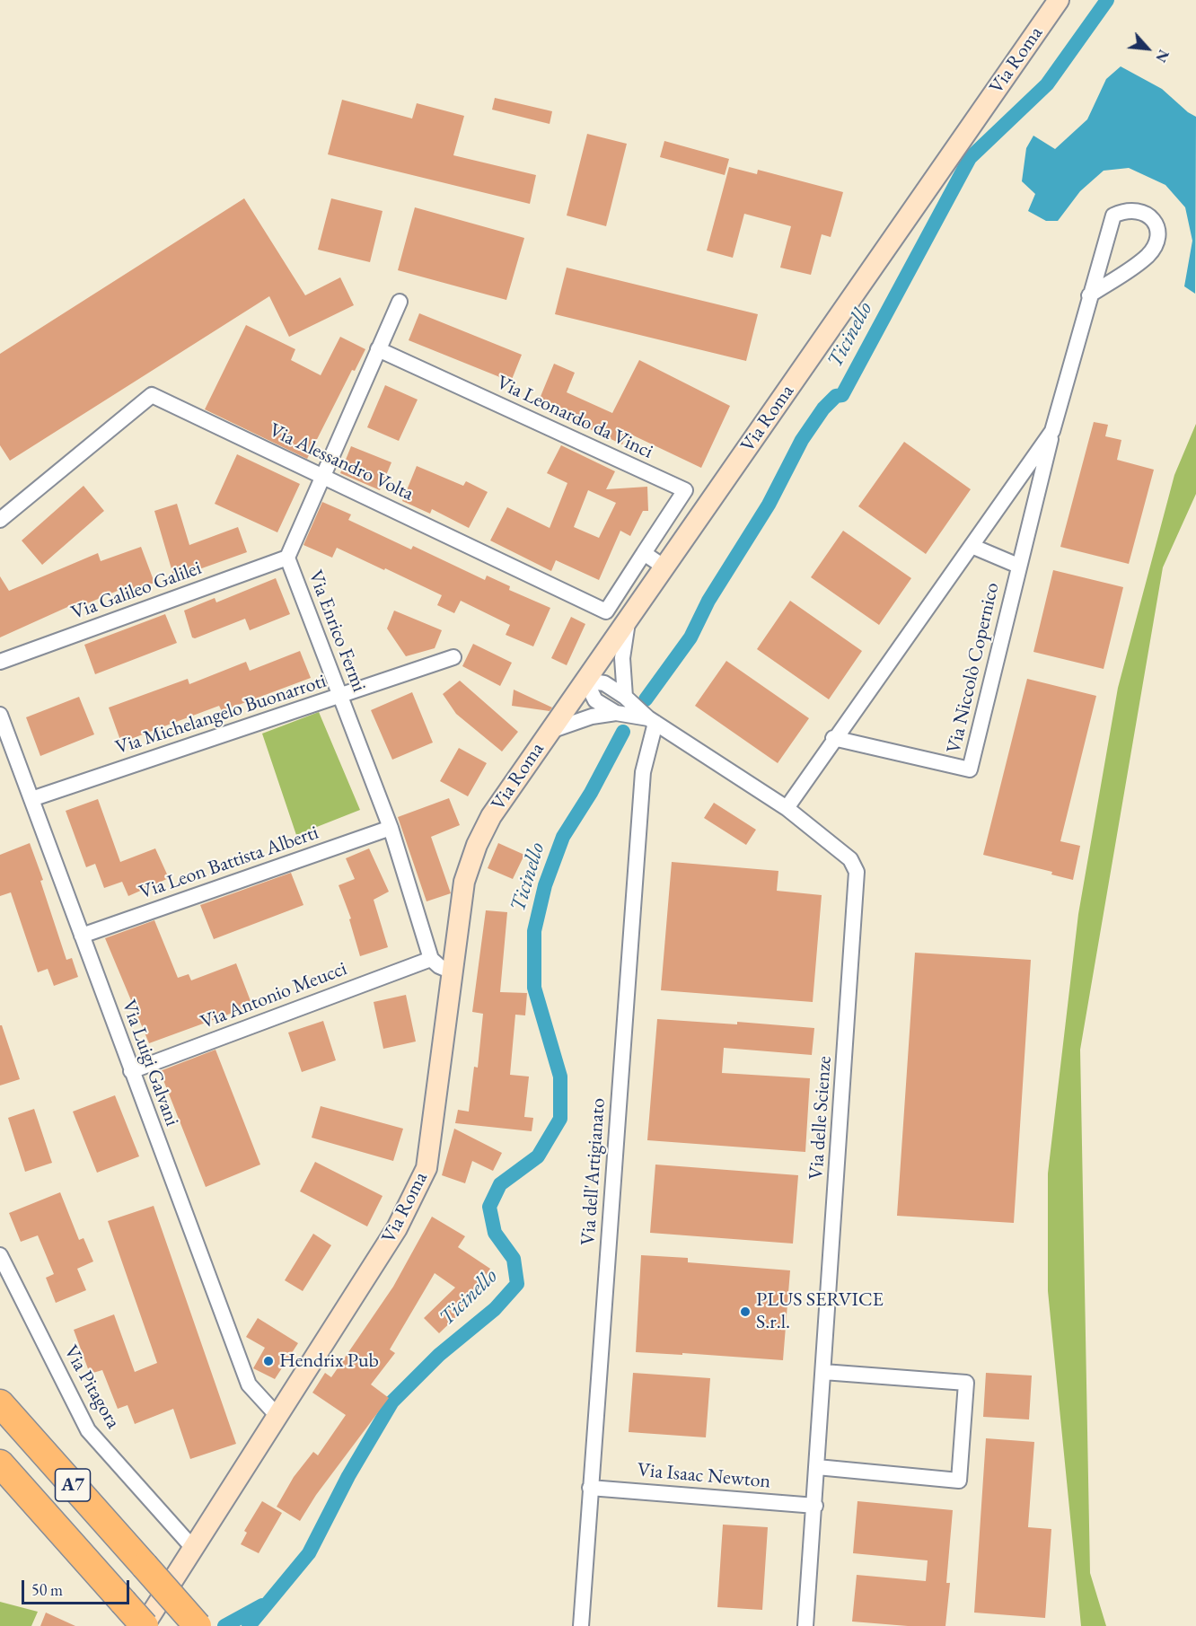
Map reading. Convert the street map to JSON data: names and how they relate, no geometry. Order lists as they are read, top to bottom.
{
  "streets": {
    "highway": ["A7"],
    "street": [
      "Via Roma",
      "Via Leonardo da Vinci",
      "Via Alessandro Volta",
      "Via Galileo Galilei",
      "Via Enrico Fermi",
      "Via Niccolò Copernico",
      "Via Michelangelo Buonarroti",
      "Via Leon Battista Alberti",
      "Via Antonio Meucci",
      "Via Luigi Galvani",
      "Via delle Scienze",
      "Via dell'Artigianato",
      "Via Pitagora",
      "Via Isaac Newton"
    ]
  },
  "crossings": [
    ["Via Roma", "Via Luigi Galvani"],
    ["Via Roma", "Via delle Scienze"],
    ["Via Roma", "Via Pitagora"],
    ["Via Roma", "A7"],
    ["Via Leonardo da Vinci", "Via Alessandro Volta"],
    ["Via Leonardo da Vinci", "Via Enrico Fermi"],
    ["Via Alessandro Volta", "Via Enrico Fermi"],
    ["Via Galileo Galilei", "Via Enrico Fermi"],
    ["Via Enrico Fermi", "Via Michelangelo Buonarroti"],
    ["Via Enrico Fermi", "Via Leon Battista Alberti"],
    ["Via Enrico Fermi", "Via Antonio Meucci"],
    ["Via Niccolò Copernico", "Via delle Scienze"],
    ["Via Michelangelo Buonarroti", "Via Luigi Galvani"],
    ["Via Leon Battista Alberti", "Via Luigi Galvani"],
    ["Via Antonio Meucci", "Via Luigi Galvani"],
    ["Via delle Scienze", "Via dell'Artigianato"],
    ["Via delle Scienze", "Via Isaac Newton"],
    ["Via dell'Artigianato", "Via Isaac Newton"]
  ],
  "water": ["Ticinello"],
  "places": ["PLUS SERVICE S.r.l.", "Hendrix Pub"],
  "scale_bar": "50 m",
  "north": "bottom right"
}
